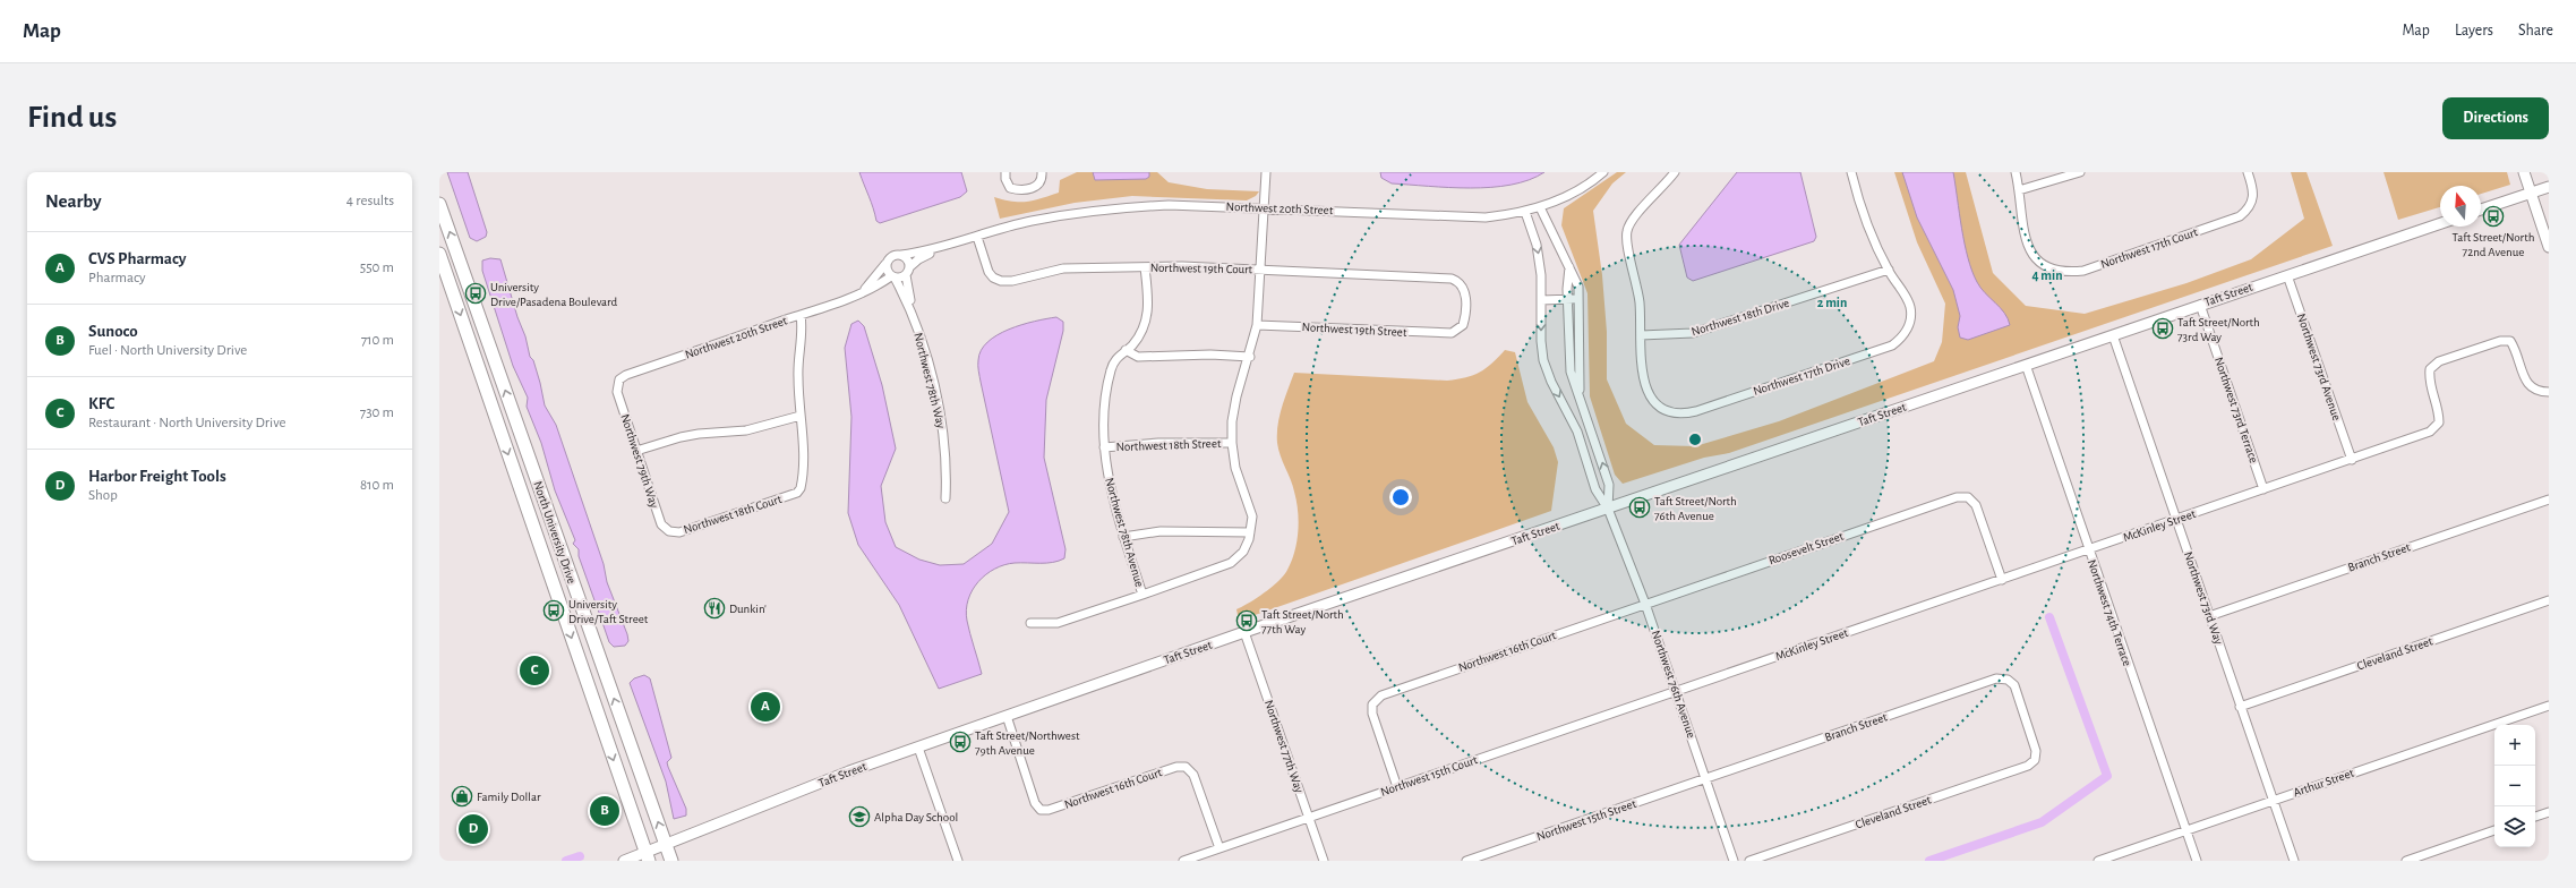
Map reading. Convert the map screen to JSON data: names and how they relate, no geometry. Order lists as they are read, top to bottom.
{
  "streets": {
    "main road": ["North University Drive"],
    "street": [
      "Northwest 20th Street",
      "Northwest 17th Court",
      "Northwest 19th Court",
      "Taft Street",
      "Northwest 18th Drive",
      "Northwest 19th Street",
      "Northwest 73rd Avenue",
      "Northwest 17th Drive",
      "Northwest 78th Way",
      "Northwest 73rd Terrace",
      "Northwest 18th Street",
      "Northwest 79th Way",
      "Northwest 18th Court",
      "McKinley Street",
      "Northwest 78th Avenue",
      "Roosevelt Street",
      "Branch Street",
      "Northwest 73rd Way",
      "Northwest 74th Terrace",
      "Northwest 16th Court",
      "Cleveland Street",
      "Northwest 76th Avenue",
      "Northwest 77th Way",
      "Northwest 15th Court",
      "Arthur Street",
      "Northwest 15th Street"
    ]
  },
  "crossings": [
    ["Northwest 20th Street", "Northwest 19th Court"],
    ["Northwest 20th Street", "Northwest 78th Way"],
    ["Northwest 20th Street", "Northwest 79th Way"],
    ["Northwest 20th Street", "Northwest 76th Avenue"],
    ["Northwest 19th Court", "Northwest 19th Street"],
    ["Northwest 19th Court", "Northwest 78th Avenue"],
    ["Taft Street", "Northwest 73rd Avenue"],
    ["Taft Street", "Northwest 73rd Terrace"],
    ["Taft Street", "North University Drive"],
    ["Taft Street", "Northwest 73rd Way"],
    ["Taft Street", "Northwest 74th Terrace"],
    ["Taft Street", "Northwest 16th Court"],
    ["Taft Street", "Northwest 76th Avenue"],
    ["Taft Street", "Northwest 77th Way"],
    ["Northwest 18th Drive", "Northwest 17th Drive"],
    ["Northwest 73rd Avenue", "McKinley Street"],
    ["Northwest 73rd Terrace", "McKinley Street"],
    ["Northwest 18th Street", "Northwest 78th Avenue"],
    ["Northwest 79th Way", "Northwest 18th Court"],
    ["McKinley Street", "Roosevelt Street"],
    ["McKinley Street", "Northwest 73rd Way"],
    ["McKinley Street", "Northwest 74th Terrace"],
    ["McKinley Street", "Northwest 76th Avenue"],
    ["McKinley Street", "Northwest 15th Court"],
    ["Roosevelt Street", "Northwest 16th Court"],
    ["Roosevelt Street", "Northwest 76th Avenue"],
    ["Branch Street", "Northwest 73rd Way"],
    ["Branch Street", "Cleveland Street"],
    ["Branch Street", "Northwest 76th Avenue"],
    ["Branch Street", "Northwest 15th Street"],
    ["Northwest 73rd Way", "Cleveland Street"],
    ["Northwest 73rd Way", "Arthur Street"],
    ["Northwest 74th Terrace", "Arthur Street"],
    ["Northwest 16th Court", "Northwest 76th Avenue"],
    ["Northwest 16th Court", "Northwest 15th Court"],
    ["Northwest 76th Avenue", "Northwest 15th Court"],
    ["Northwest 76th Avenue", "Northwest 15th Street"],
    ["Northwest 77th Way", "Northwest 15th Court"]
  ],
  "places": {
    "bus stop": [
      "Taft Street/North 72nd Avenue",
      "University Drive/Pasadena Boulevard",
      "Taft Street/North 73rd Way",
      "Taft Street/North 76th Avenue",
      "University Drive/Taft Street",
      "Taft Street/North 77th Way",
      "Taft Street/Northwest 79th Avenue"
    ],
    "restaurant": ["Dunkin'"],
    "shop": ["Family Dollar"],
    "school or university": ["Alpha Day School"]
  },
  "north": "top",
  "page": {
    "header": "Map",
    "nav": ["Map", "Layers", "Share"],
    "buttons": "Directions",
    "title": "Find us",
    "heading": ["Nearby", "4 results"],
    "list": [
      {
        "mark": "A",
        "name": "CVS Pharmacy",
        "note": "Pharmacy",
        "value": "550 m"
      },
      {
        "mark": "B",
        "name": "Sunoco",
        "note": "Fuel · North University Drive",
        "value": "710 m"
      },
      {
        "mark": "C",
        "name": "KFC",
        "note": "Restaurant · North University Drive",
        "value": "730 m"
      },
      {
        "mark": "D",
        "name": "Harbor Freight Tools",
        "note": "Shop",
        "value": "810 m"
      }
    ],
    "pins": [
      "C",
      "A",
      "B",
      "D"
    ],
    "map_buttons": ["+", "−"]
  },
  "rings": ["4 min", "2 min"]
}
